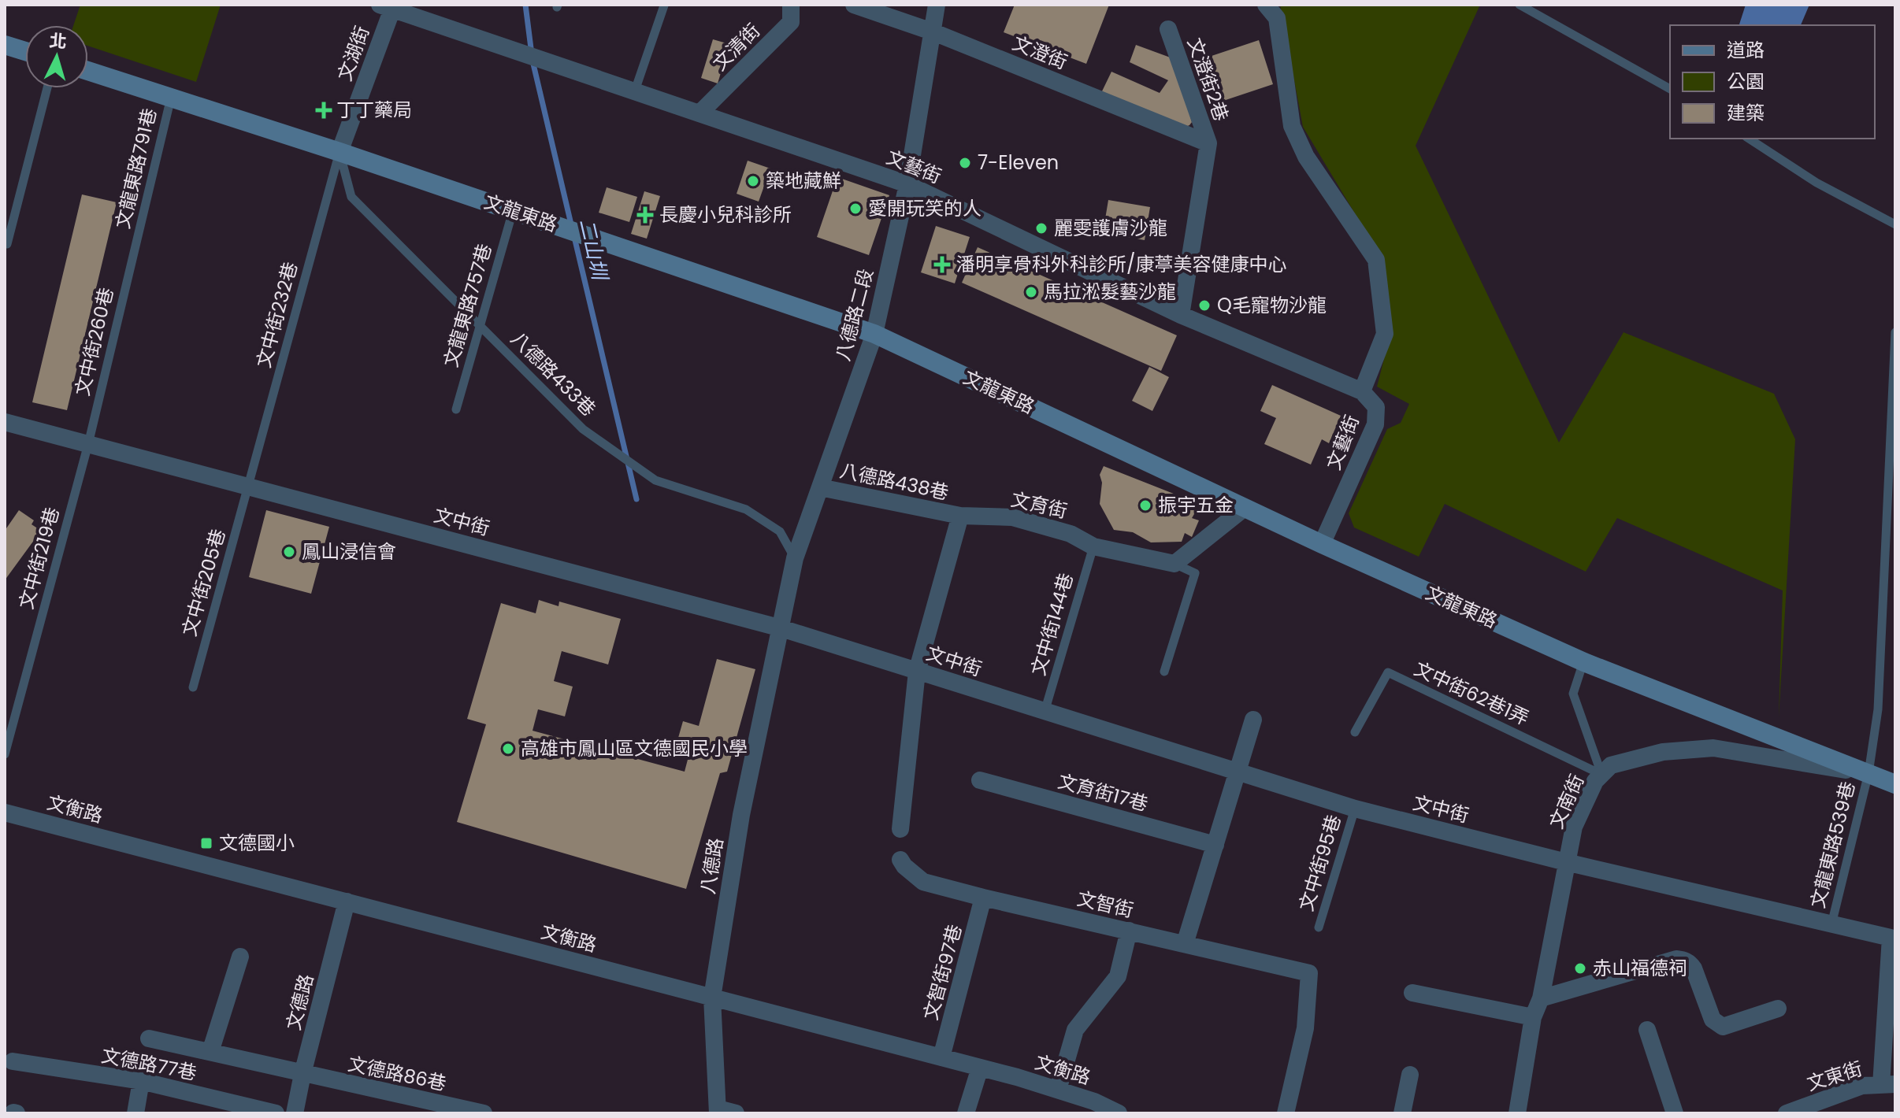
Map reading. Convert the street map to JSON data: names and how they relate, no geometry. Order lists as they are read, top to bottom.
{
  "streets": {
    "street": [
      "文清街",
      "文澄街",
      "文湖街",
      "文澄街2巷",
      "文藝街",
      "文龍東路",
      "八德路二段",
      "八德路438巷",
      "文育街",
      "文中街",
      "文育街17巷",
      "文南街",
      "文衡路",
      "八德路",
      "文智街",
      "文智街97巷",
      "文德路",
      "文德路77巷",
      "文德路86巷",
      "文東街"
    ],
    "lane": [
      "文龍東路791巷",
      "文龍東路757巷",
      "文中街232巷",
      "文中街260巷",
      "八德路433巷",
      "文中街219巷",
      "文中街205巷",
      "文中街144巷",
      "文中街62巷1弄",
      "文龍東路539巷",
      "文中街95巷"
    ]
  },
  "crossings": [
    ["文清街", "文藝街"],
    ["文澄街", "文澄街2巷"],
    ["文澄街", "八德路二段"],
    ["文湖街", "文藝街"],
    ["文湖街", "文龍東路"],
    ["文湖街", "文中街232巷"],
    ["文湖街", "八德路433巷"],
    ["文藝街", "文龍東路"],
    ["文藝街", "八德路二段"],
    ["文龍東路791巷", "文龍東路"],
    ["文龍東路791巷", "文中街260巷"],
    ["文龍東路", "文龍東路757巷"],
    ["文龍東路", "文中街232巷"],
    ["文龍東路", "八德路二段"],
    ["文龍東路", "八德路433巷"],
    ["文龍東路", "文南街"],
    ["文龍東路", "文龍東路539巷"],
    ["文龍東路757巷", "八德路433巷"],
    ["文中街232巷", "八德路433巷"],
    ["文中街232巷", "文中街"],
    ["文中街232巷", "文中街205巷"],
    ["八德路二段", "八德路433巷"],
    ["八德路二段", "八德路438巷"],
    ["八德路二段", "文中街"],
    ["八德路二段", "八德路"],
    ["文中街260巷", "文中街"],
    ["文中街260巷", "文中街219巷"],
    ["八德路438巷", "文育街"],
    ["文育街", "文中街144巷"],
    ["文中街", "文中街219巷"],
    ["文中街", "文中街205巷"],
    ["文中街", "文中街144巷"],
    ["文中街", "文南街"],
    ["文中街", "文龍東路539巷"],
    ["文中街", "文中街95巷"],
    ["文中街", "八德路"],
    ["文中街", "文東街"],
    ["文中街62巷1弄", "文南街"],
    ["文南街", "文龍東路539巷"],
    ["文衡路", "八德路"],
    ["文衡路", "文智街97巷"],
    ["文衡路", "文德路"],
    ["文智街", "文智街97巷"],
    ["文德路", "文德路77巷"],
    ["文德路", "文德路86巷"],
    ["文德路77巷", "文德路86巷"]
  ],
  "water": ["二山圳"],
  "places": {
    "health": ["丁丁藥局", "長慶小兒科診所", "潘明享骨科外科診所/康葶美容健康中心"],
    "other": [
      "7-Eleven",
      "築地藏鮮",
      "愛開玩笑的人",
      "麗雯護膚沙龍",
      "馬拉淞髮藝沙龍",
      "Q毛寵物沙龍",
      "振宇五金",
      "鳳山浸信會",
      "高雄市鳳山區文德國民小學",
      "赤山福德祠"
    ],
    "transit": ["文德國小"]
  },
  "legend": ["道路", "公園", "建築"],
  "north": "top"
}
